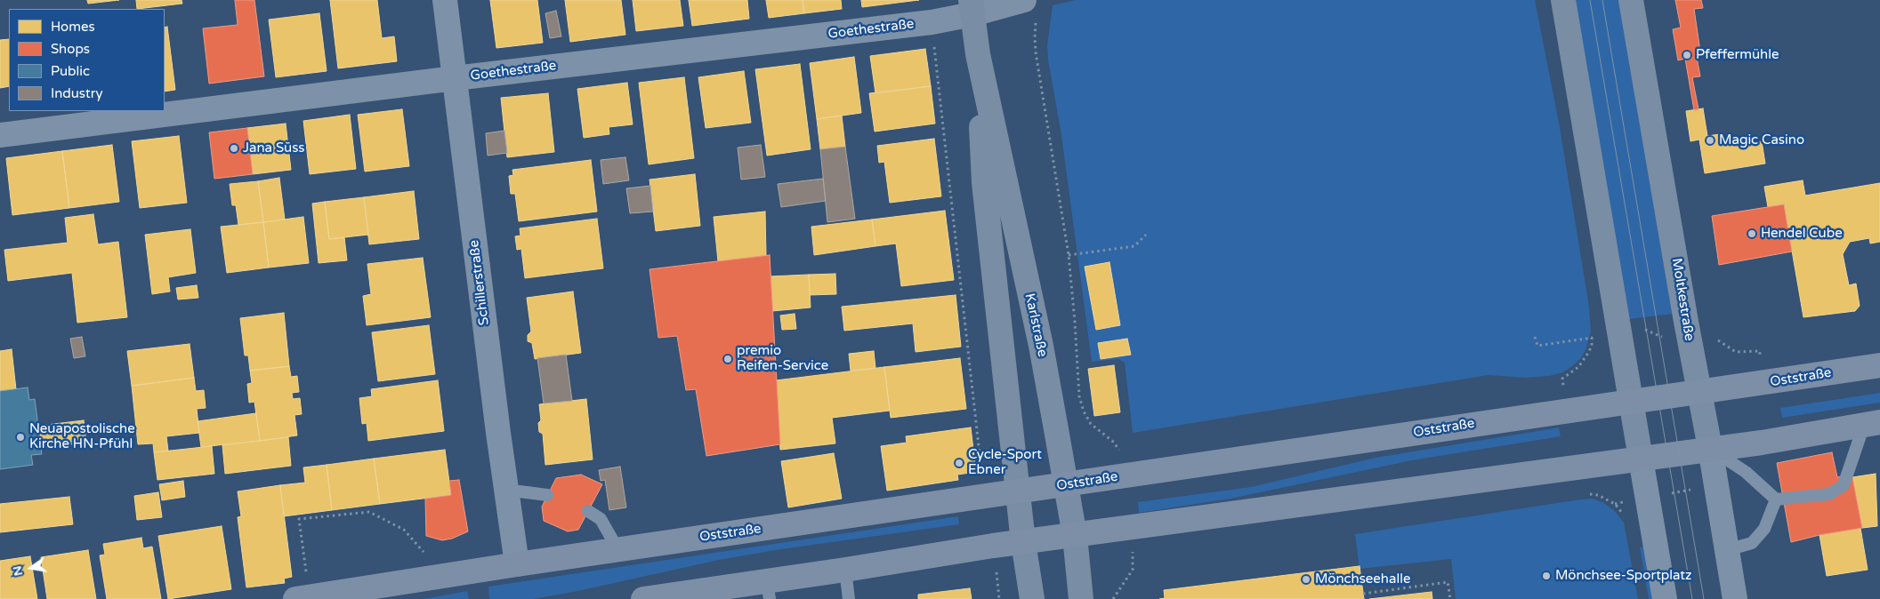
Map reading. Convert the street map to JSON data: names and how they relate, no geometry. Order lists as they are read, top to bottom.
{
  "streets": {
    "main road": ["Oststraße"],
    "street": [
      "Goethestraße",
      "Schillerstraße",
      "Moltkestraße",
      "Karlstraße"
    ]
  },
  "crossings": [
    ["Goethestraße", "Schillerstraße"],
    ["Goethestraße", "Karlstraße"],
    ["Schillerstraße", "Oststraße"],
    ["Moltkestraße", "Oststraße"],
    ["Karlstraße", "Oststraße"]
  ],
  "places": [
    "Pfeffermühle",
    "Magic Casino",
    "Jana Süss",
    "Hendel Cube",
    "premio Reifen-Service",
    "Neuapostolische Kirche HN-Pfühl",
    "Cycle-Sport Ebner",
    "Mönchsee-Sportplatz",
    "Mönchseehalle"
  ],
  "legend": [
    "Homes",
    "Shops",
    "Public",
    "Industry"
  ],
  "north": "left"
}
